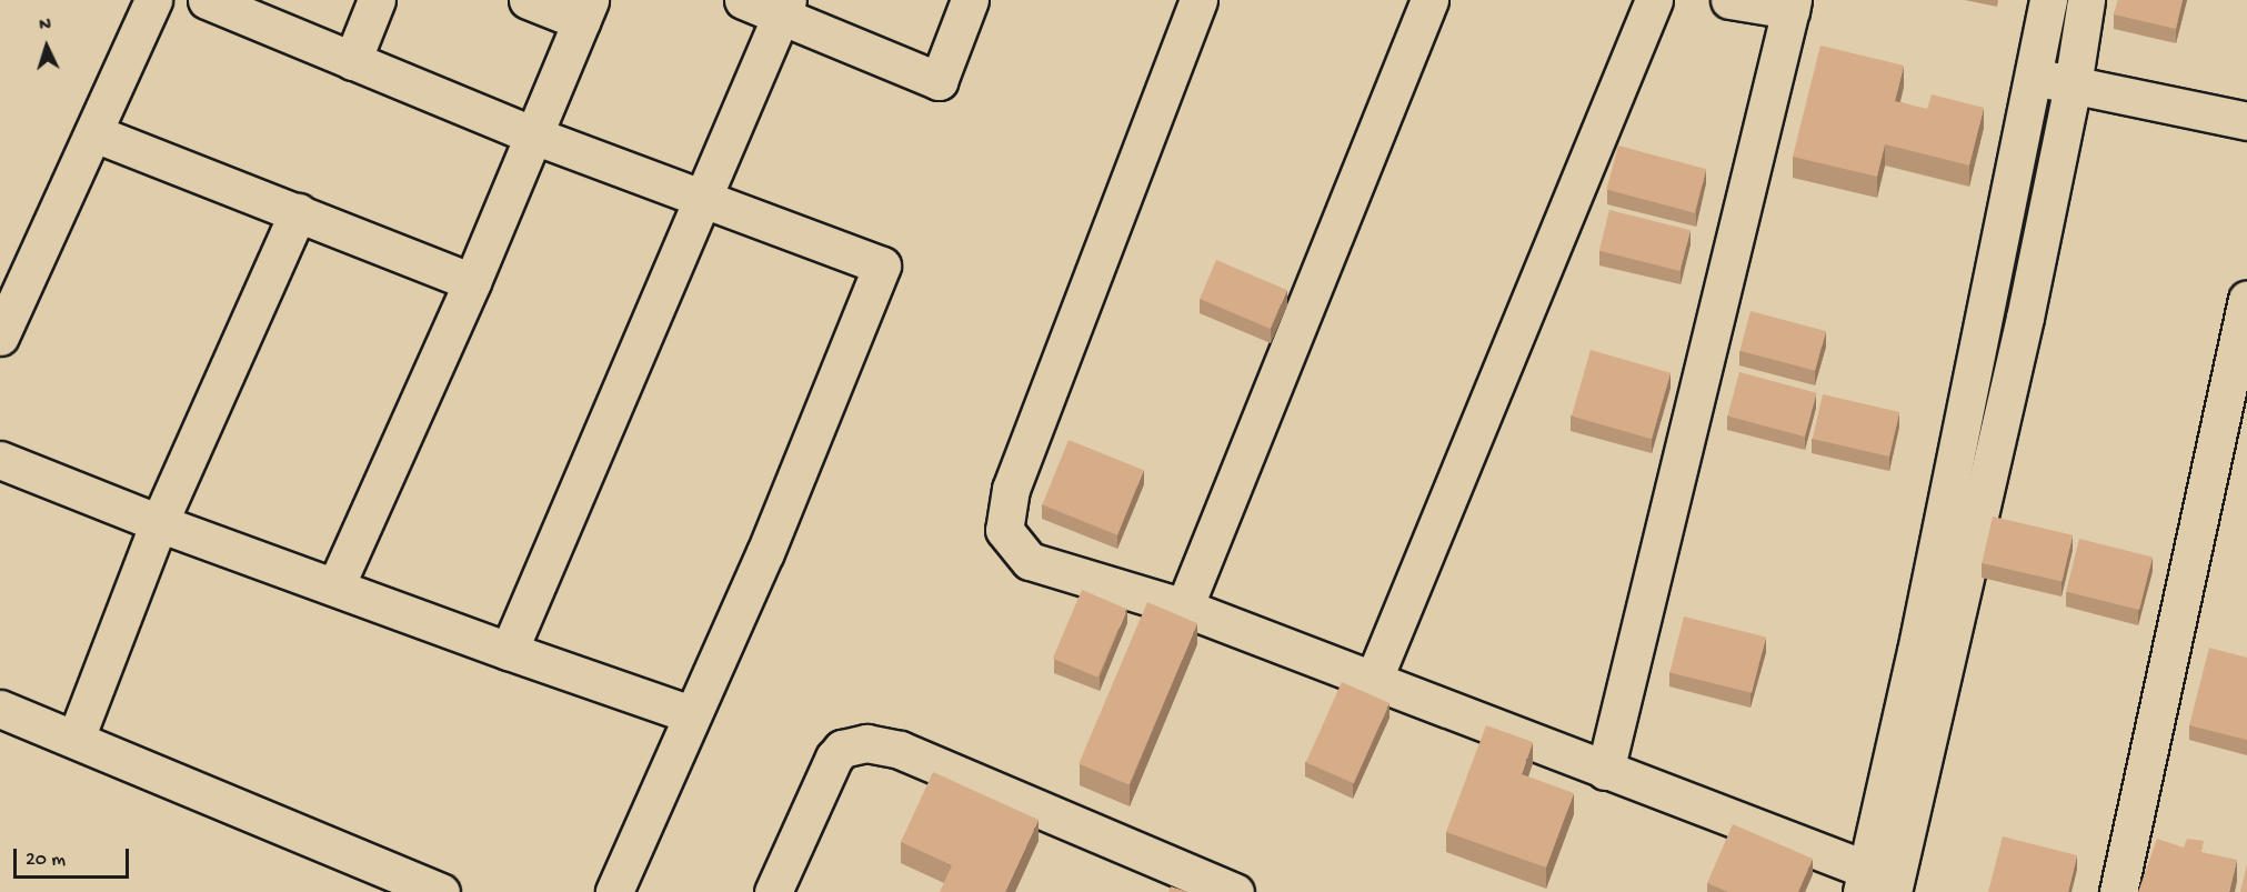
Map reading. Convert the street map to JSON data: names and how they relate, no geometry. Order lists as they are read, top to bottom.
{
  "scale_bar": "20 m",
  "north": "top"
}
